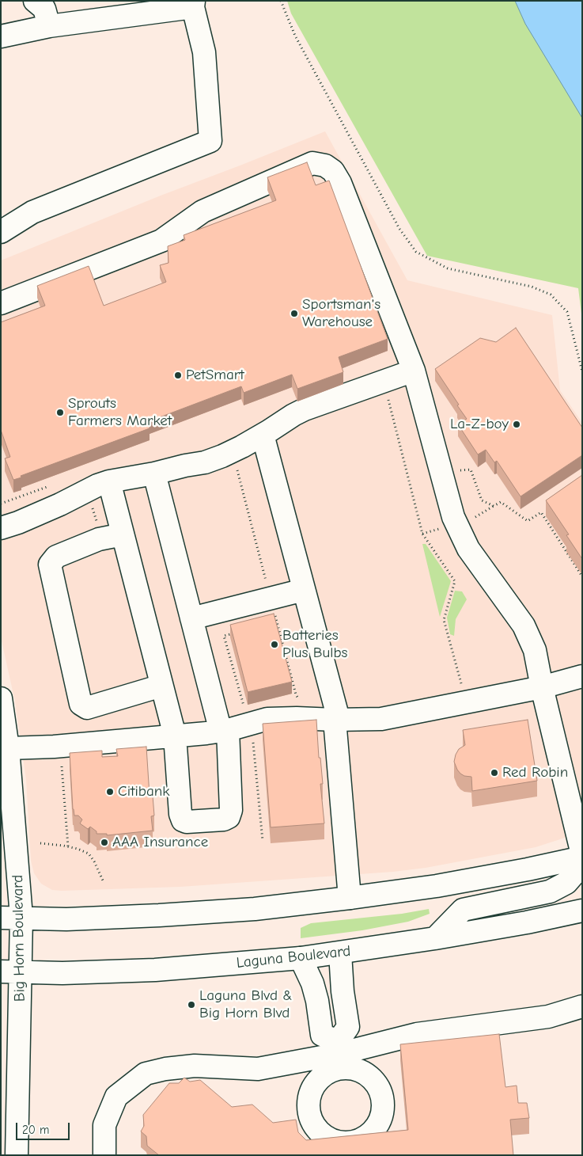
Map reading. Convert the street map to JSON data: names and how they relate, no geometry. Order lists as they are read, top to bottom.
{
  "streets": {
    "main road": ["Big Horn Boulevard", "Laguna Boulevard"]
  },
  "crossings": [
    ["Big Horn Boulevard", "Laguna Boulevard"]
  ],
  "places": [
    "Sportsman's Warehouse",
    "PetSmart",
    "Sprouts Farmers Market",
    "La-Z-boy",
    "Batteries Plus Bulbs",
    "Red Robin",
    "Citibank",
    "AAA Insurance",
    "Laguna Blvd & Big Horn Blvd"
  ],
  "scale_bar": "20 m"
}
